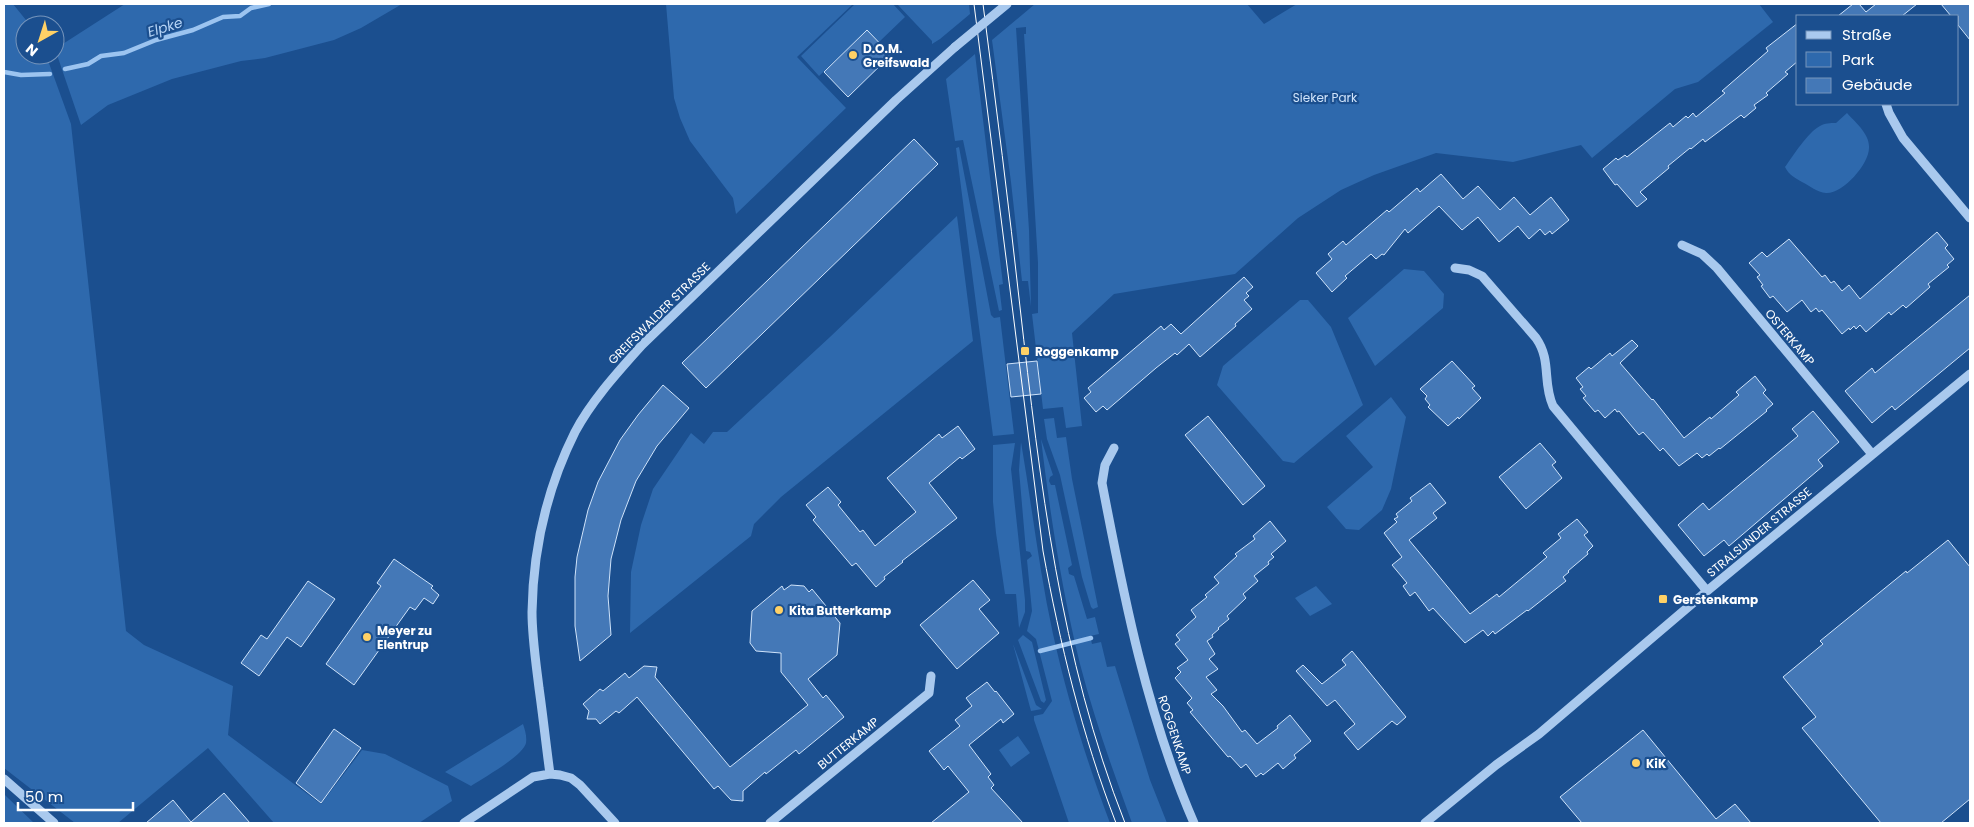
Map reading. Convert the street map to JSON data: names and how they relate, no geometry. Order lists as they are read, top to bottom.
{
  "streets": {
    "street": [
      "GREIFSWALDER STRASSE",
      "OSTERKAMP",
      "STRALSUNDER STRASSE",
      "ROGGENKAMP",
      "BUTTERKAMP"
    ]
  },
  "crossings": [
    ["OSTERKAMP", "STRALSUNDER STRASSE"]
  ],
  "water": ["Elpke"],
  "parks": ["Sieker Park"],
  "places": {
    "other": [
      "D.O.M. Greifswald",
      "Kita Butterkamp",
      "Meyer zu Elentrup",
      "KiK"
    ],
    "transit": ["Roggenkamp", "Gerstenkamp"]
  },
  "legend": ["Straße", "Park", "Gebäude"],
  "scale_bar": "50 m",
  "north": "bottom left"
}
